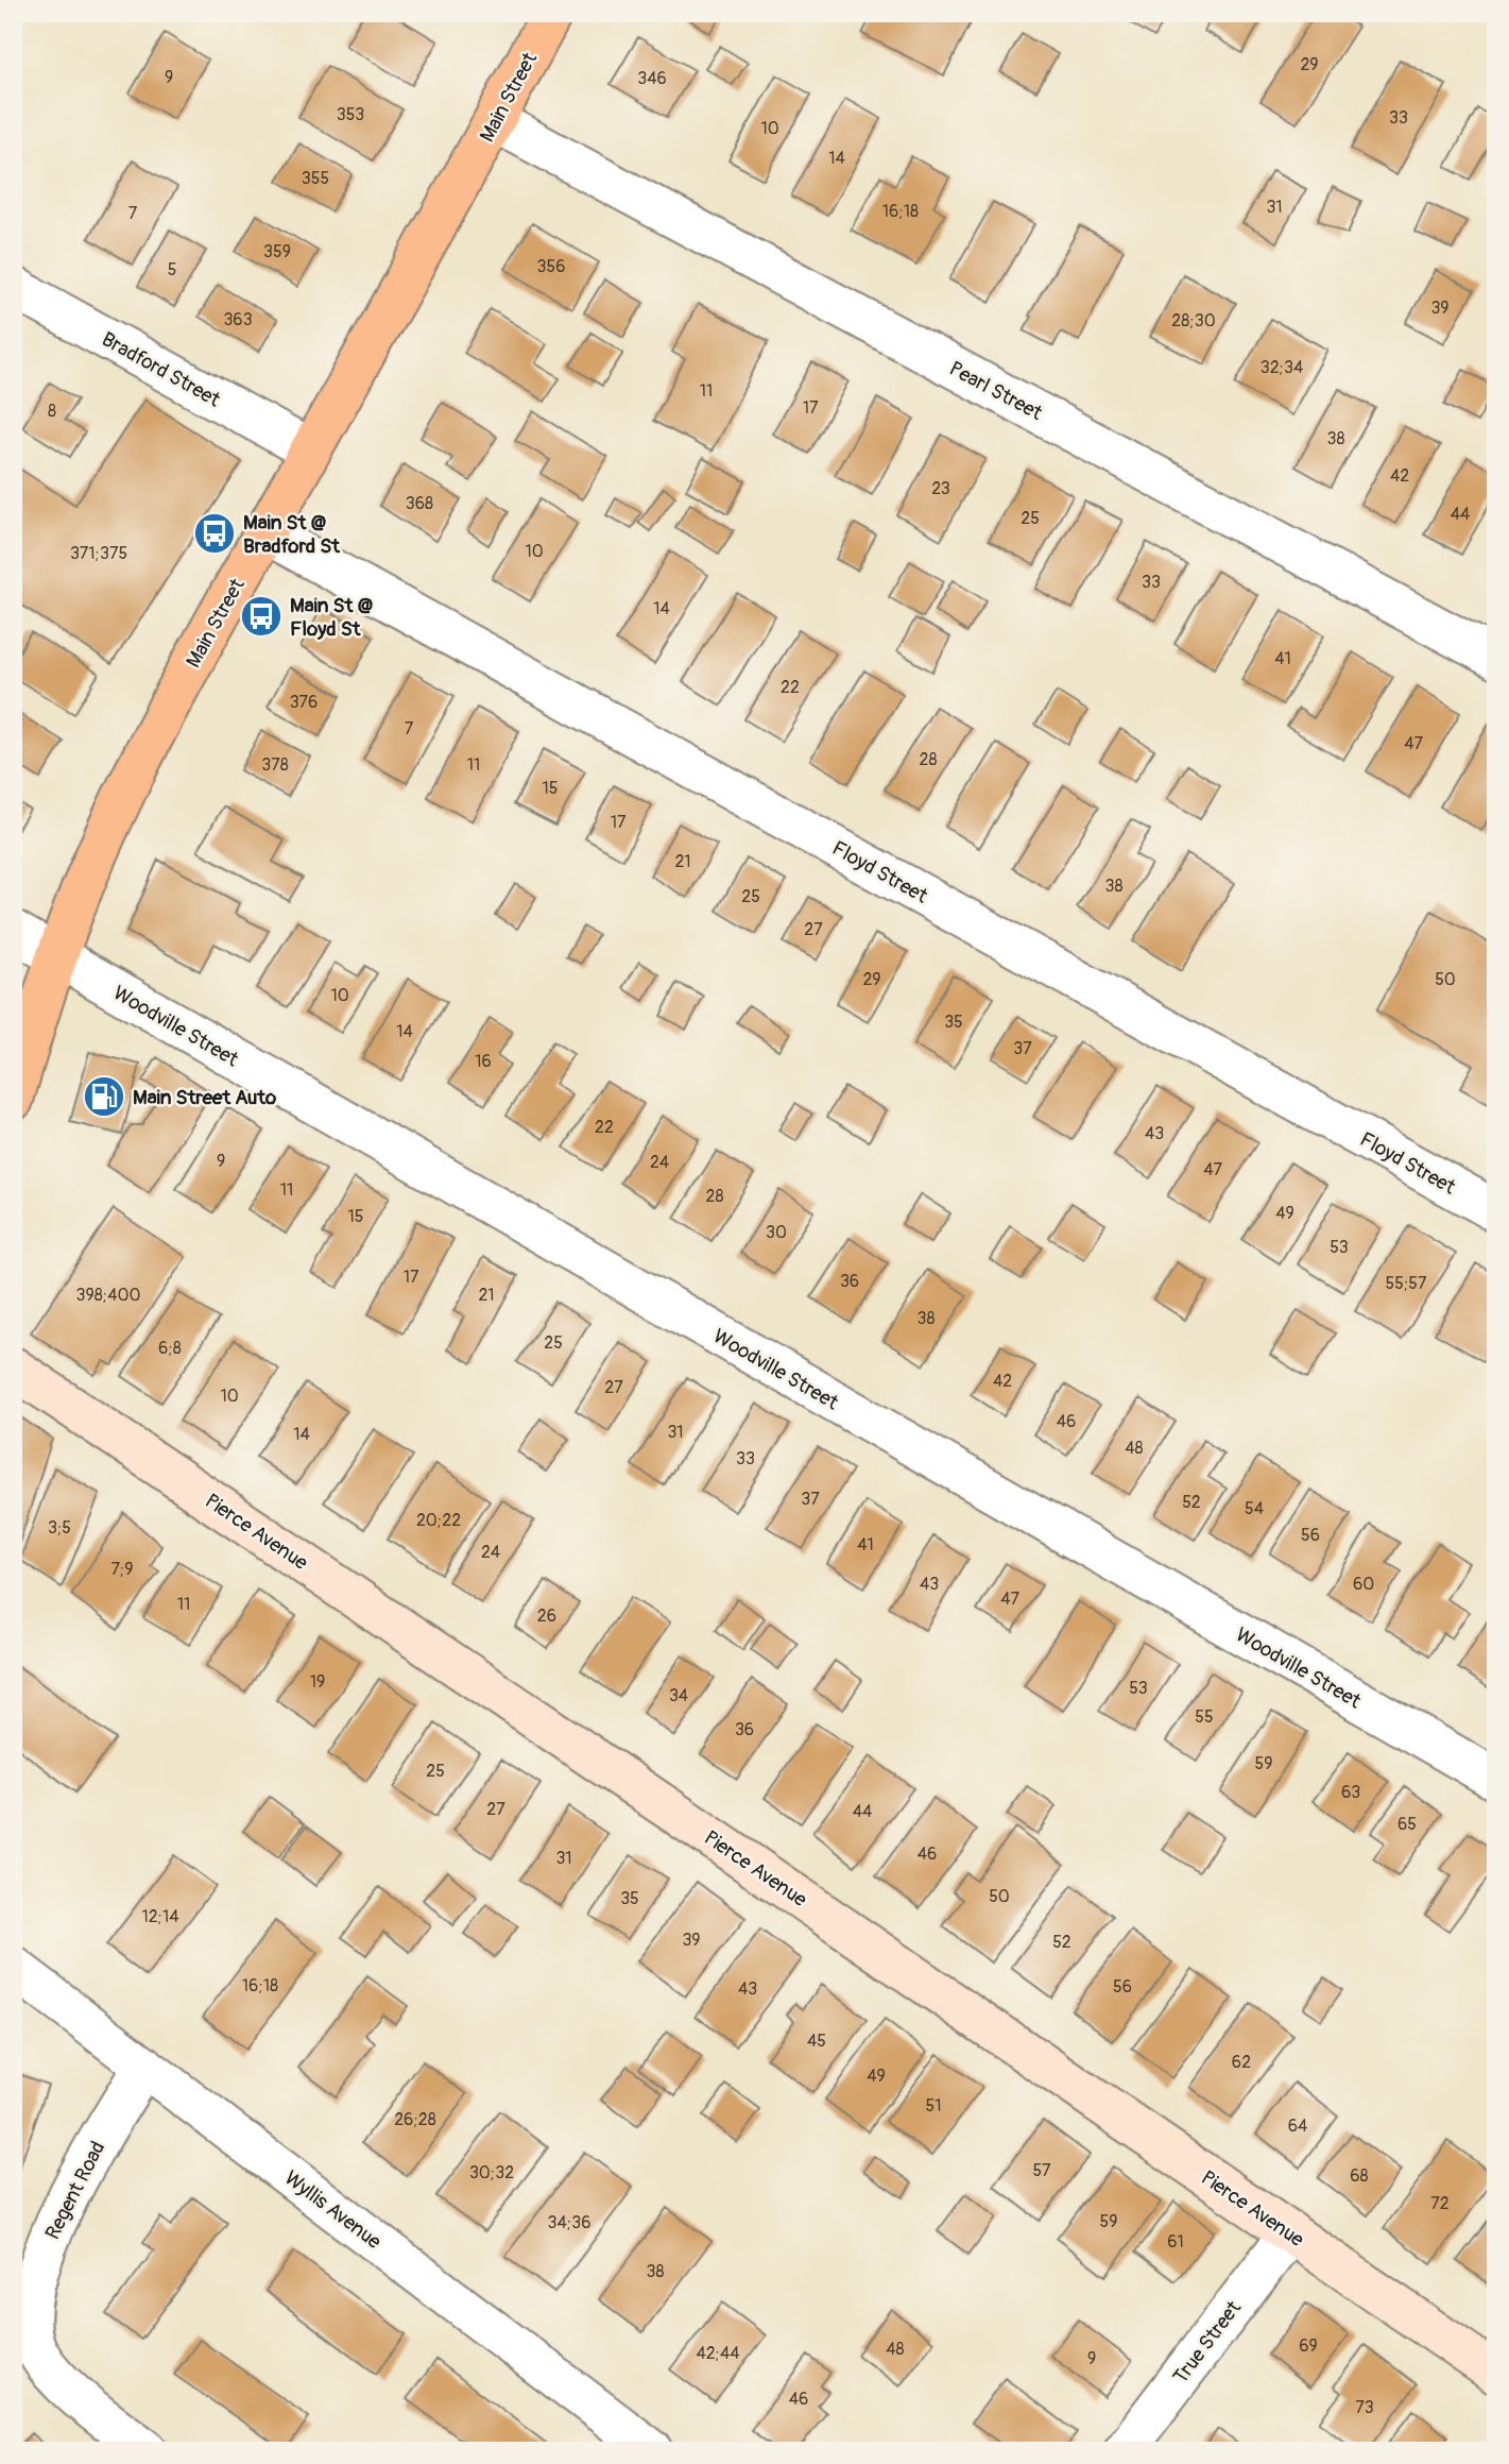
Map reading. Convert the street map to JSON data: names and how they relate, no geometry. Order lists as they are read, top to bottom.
{
  "streets": {
    "main road": ["Main Street"],
    "street": [
      "Bradford Street",
      "Pearl Street",
      "Floyd Street",
      "Woodville Street",
      "Pierce Avenue",
      "Regent Road",
      "Wyllis Avenue",
      "True Street"
    ]
  },
  "crossings": [
    ["Main Street", "Bradford Street"],
    ["Main Street", "Pearl Street"],
    ["Main Street", "Floyd Street"],
    ["Main Street", "Woodville Street"],
    ["Pierce Avenue", "True Street"],
    ["Regent Road", "Wyllis Avenue"]
  ],
  "places": {
    "bus stop": ["Main St @ Bradford St", "Main St @ Floyd St"],
    "fuel station": ["Main Street Auto"]
  },
  "house_numbers": [
    "29",
    "9",
    "346",
    "353",
    "33",
    "10",
    "14",
    "355",
    "31",
    "16;18",
    "7",
    "359",
    "356",
    "5",
    "39",
    "363",
    "28;30",
    "32;34",
    "11",
    "17",
    "8",
    "38",
    "42",
    "23",
    "368",
    "44",
    "25",
    "10",
    "371;375",
    "33",
    "14",
    "41",
    "22",
    "376",
    "7",
    "47",
    "28",
    "378",
    "11",
    "15",
    "17",
    "21",
    "38",
    "25",
    "27",
    "29",
    "50",
    "10",
    "35",
    "14",
    "37",
    "16",
    "22",
    "43",
    "9",
    "24",
    "47",
    "11",
    "28",
    "49",
    "15",
    "30",
    "53",
    "17",
    "36",
    "55;57",
    "398;400",
    "21",
    "38",
    "25",
    "6;8",
    "42",
    "27",
    "10",
    "46",
    "31",
    "14",
    "48",
    "33",
    "37",
    "52",
    "54",
    "20;22",
    "3;5",
    "56",
    "41",
    "24",
    "7;9",
    "43",
    "60",
    "47",
    "11",
    "26",
    "19",
    "53",
    "34",
    "55",
    "36",
    "59",
    "25",
    "63",
    "27",
    "44",
    "65",
    "46",
    "31",
    "50",
    "35",
    "12;14",
    "39",
    "52",
    "16;18",
    "56",
    "43",
    "45",
    "62",
    "49",
    "51",
    "26;28",
    "64",
    "57",
    "30;32",
    "68",
    "72",
    "59",
    "34;36",
    "61",
    "38",
    "69",
    "48",
    "42;44",
    "9",
    "46",
    "73"
  ]
}
